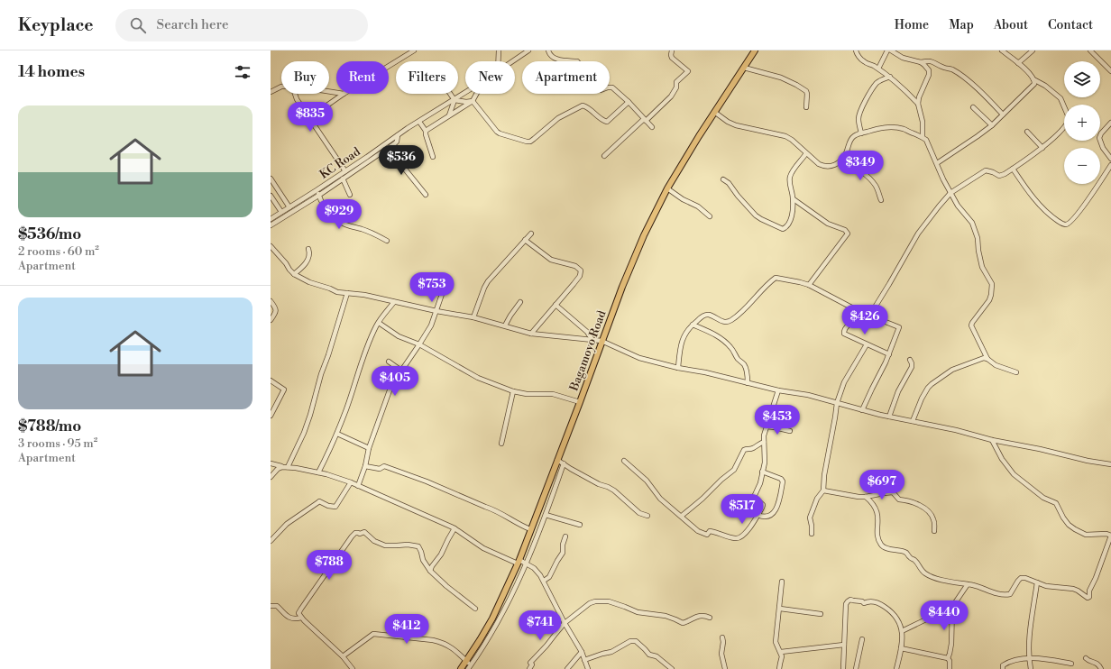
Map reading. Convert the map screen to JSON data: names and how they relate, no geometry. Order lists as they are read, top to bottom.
{
  "streets": {
    "highway": ["Bagamoyo Road"],
    "street": ["KC Road"]
  },
  "page": {
    "header": "Keyplace",
    "search": "Search here",
    "nav": [
      "Home",
      "Map",
      "About",
      "Contact"
    ],
    "heading": "14 homes",
    "map_buttons": ["+", "−"],
    "chip": [
      "Buy",
      "Rent",
      "Filters",
      "New",
      "Apartment"
    ],
    "list": [
      {
        "name": "$536/mo",
        "note": "2 rooms · 60 m² · Apartment"
      },
      {
        "name": "$788/mo",
        "note": "3 rooms · 95 m² · Apartment"
      }
    ],
    "price": [
      "$835",
      "$536",
      "$349",
      "$929",
      "$753",
      "$426",
      "$405",
      "$453",
      "$697",
      "$517",
      "$788",
      "$440",
      "$741",
      "$412"
    ]
  }
}
